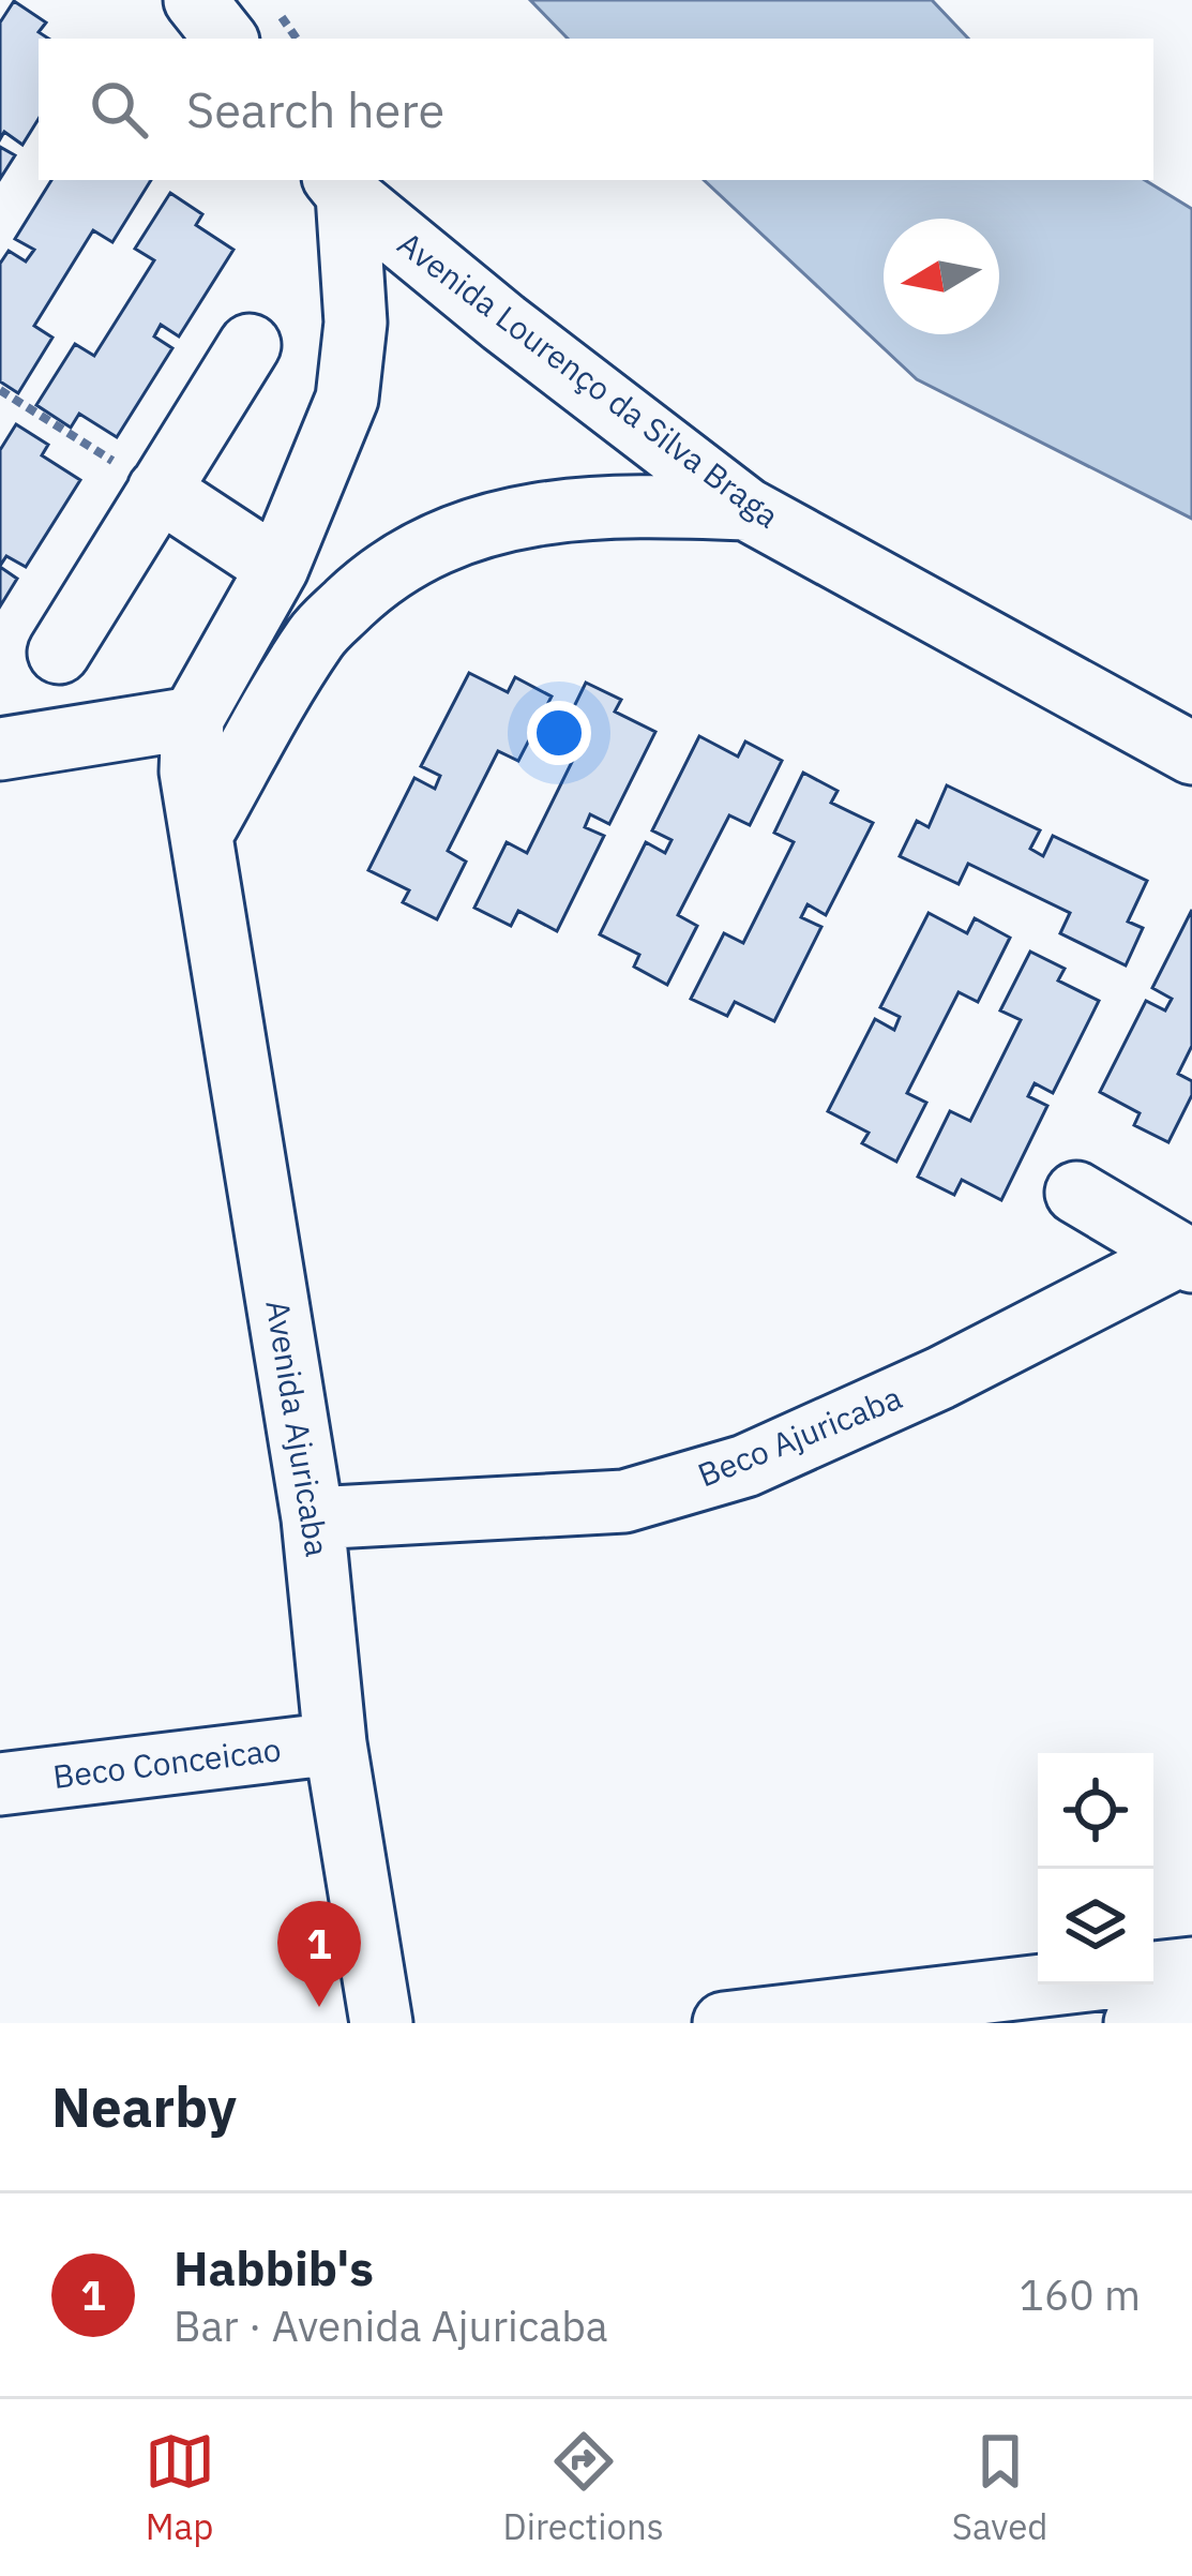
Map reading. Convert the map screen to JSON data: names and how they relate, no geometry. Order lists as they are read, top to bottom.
{
  "streets": {
    "street": [
      "Avenida Lourenço da Silva Braga",
      "Avenida Ajuricaba",
      "Beco Ajuricaba",
      "Beco Conceicao"
    ]
  },
  "crossings": [
    ["Avenida Lourenço da Silva Braga", "Avenida Ajuricaba"],
    ["Avenida Ajuricaba", "Beco Ajuricaba"],
    ["Avenida Ajuricaba", "Beco Conceicao"]
  ],
  "north": "left",
  "page": {
    "search": "Search here",
    "pins": "1",
    "heading": "Nearby",
    "list": [
      {
        "mark": "1",
        "name": "Habbib's",
        "note": "Bar · Avenida Ajuricaba",
        "value": "160 m"
      }
    ],
    "nav": ["Map", "Directions", "Saved"]
  }
}
